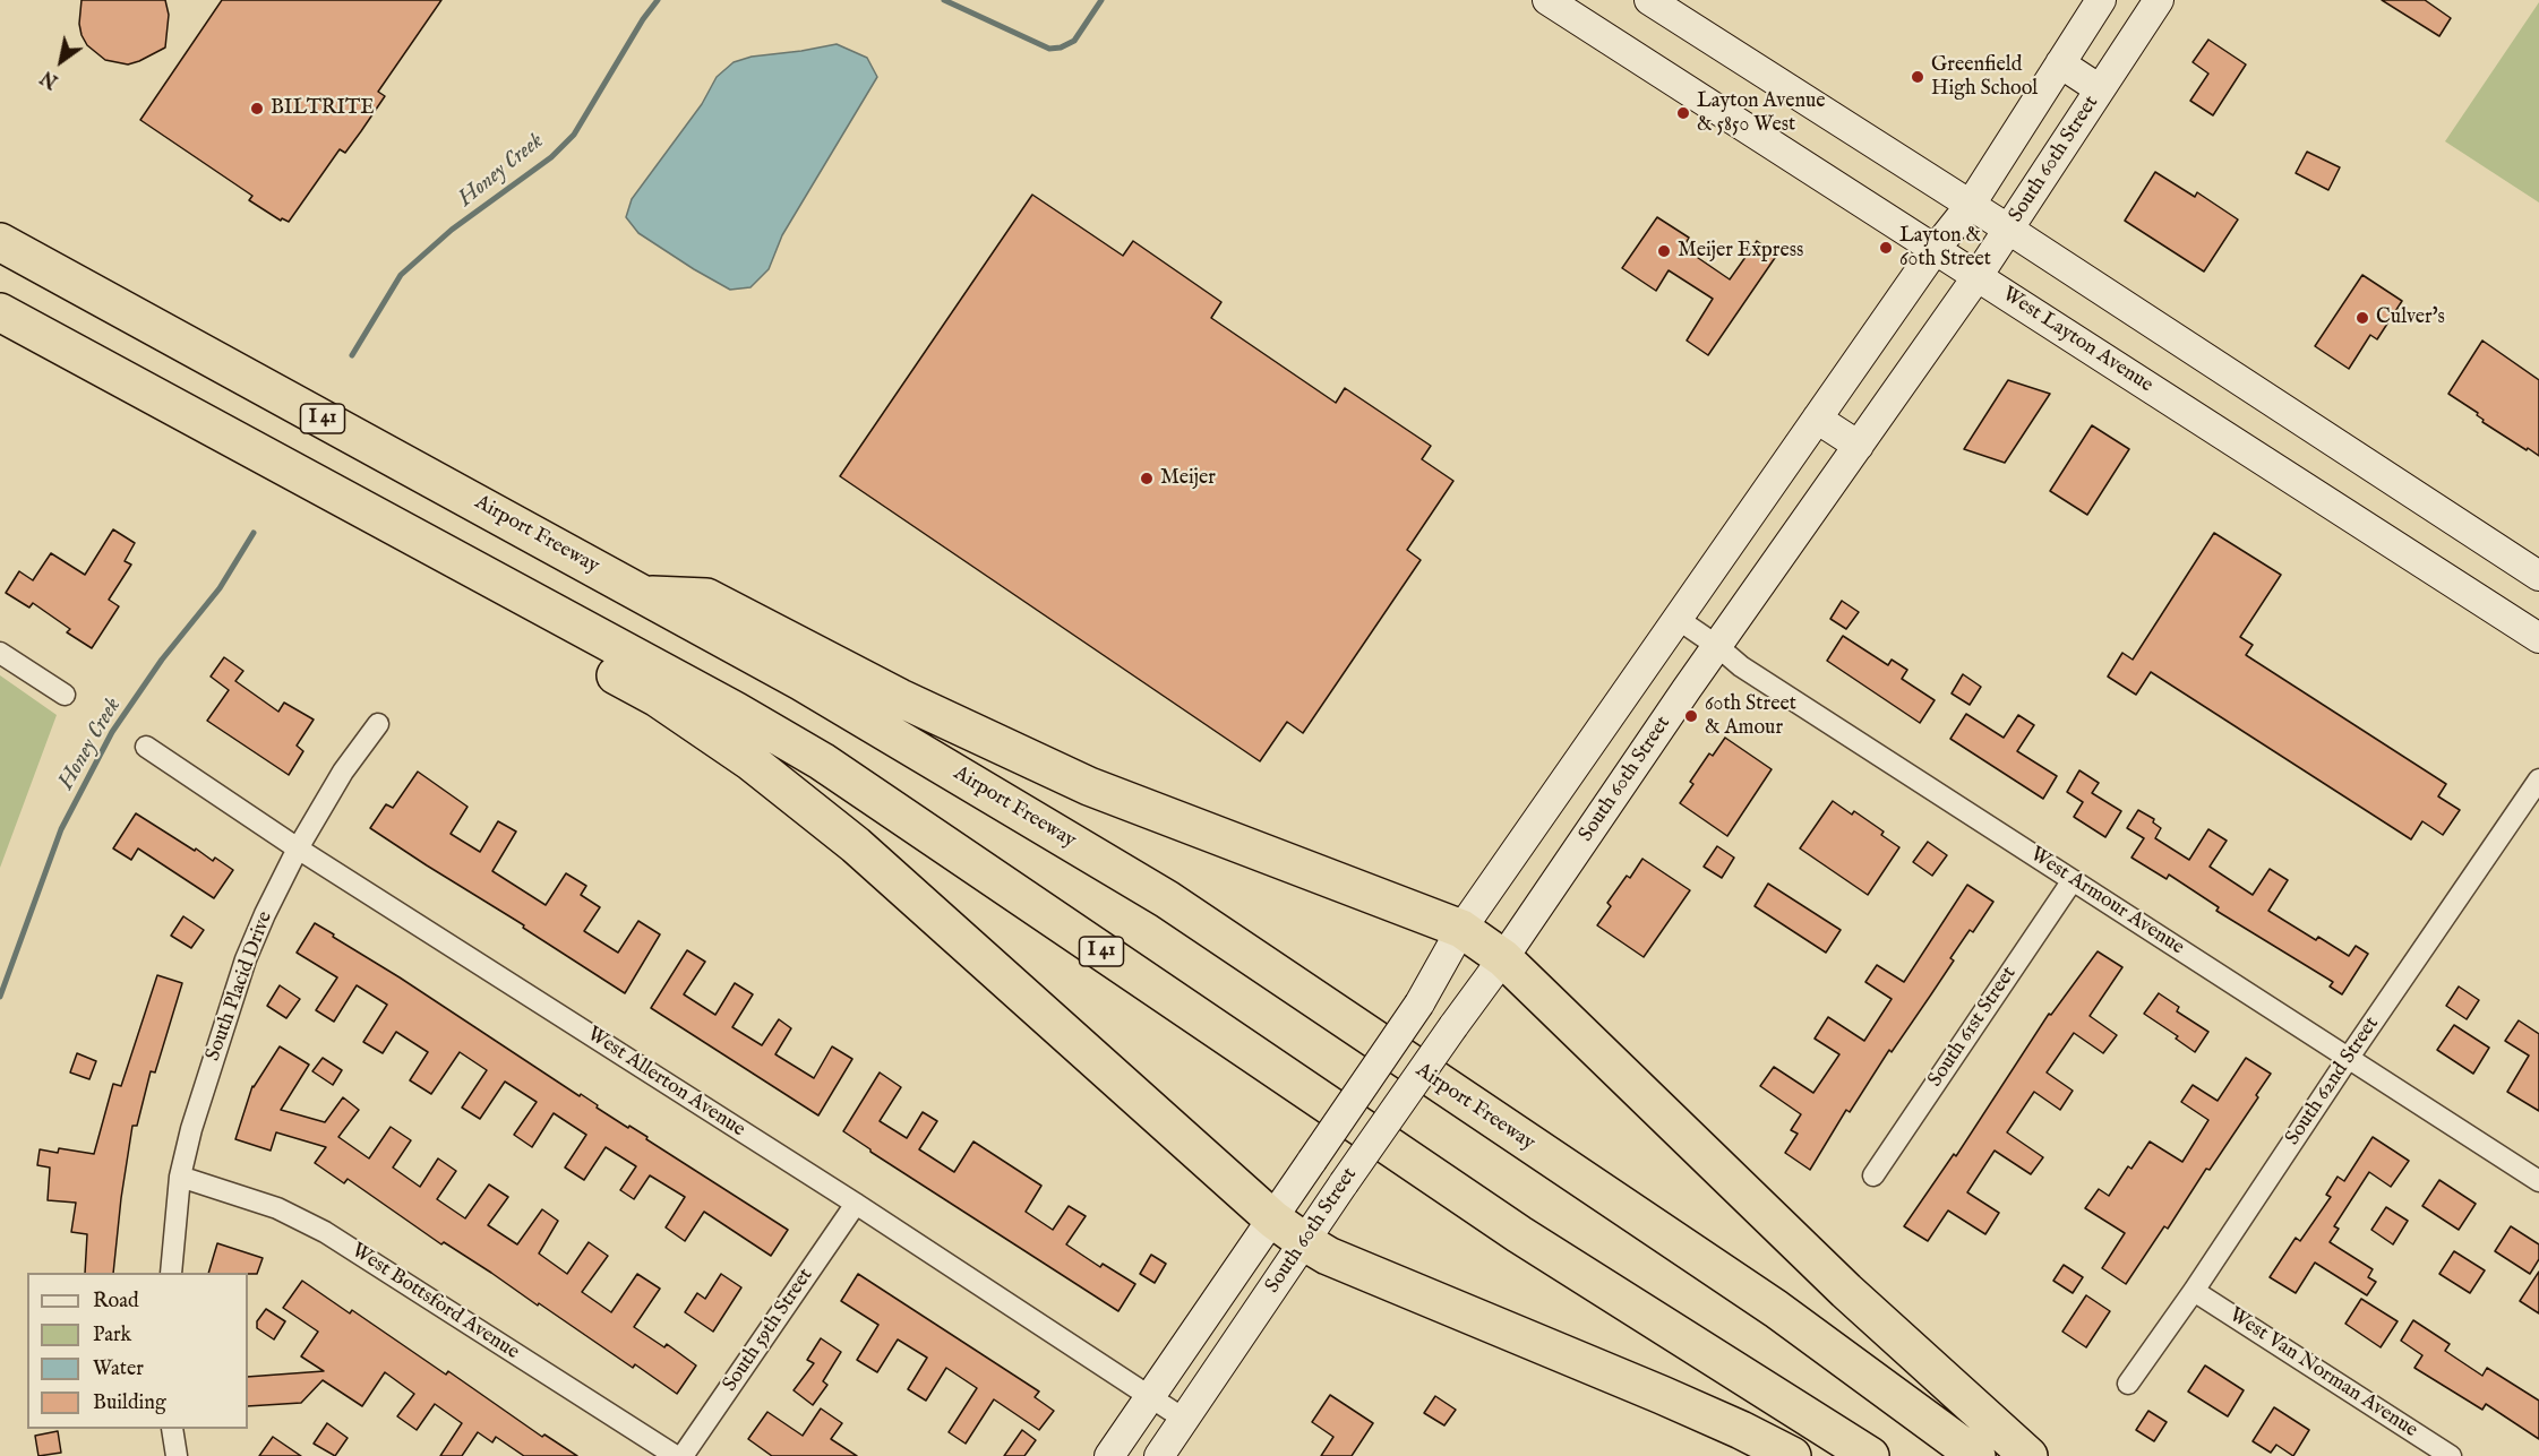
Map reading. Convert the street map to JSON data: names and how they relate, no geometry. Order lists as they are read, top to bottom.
{
  "streets": {
    "highway": ["I 41", "Airport Freeway"],
    "main road": ["South 60th Street", "West Layton Avenue"],
    "street": [
      "West Armour Avenue",
      "South Placid Drive",
      "South 61st Street",
      "South 62nd Street",
      "West Allerton Avenue",
      "West Bottsford Avenue",
      "South 59th Street",
      "West Van Norman Avenue"
    ]
  },
  "crossings": [
    ["South 60th Street", "West Layton Avenue"],
    ["South 60th Street", "West Armour Avenue"],
    ["South 60th Street", "West Allerton Avenue"],
    ["West Armour Avenue", "South 61st Street"],
    ["West Armour Avenue", "South 62nd Street"],
    ["South Placid Drive", "West Allerton Avenue"],
    ["South Placid Drive", "West Bottsford Avenue"],
    ["South 62nd Street", "West Van Norman Avenue"],
    ["West Allerton Avenue", "South 59th Street"]
  ],
  "water": ["Honey Creek"],
  "places": [
    "Greenfield High School",
    "BILTRITE",
    "Layton Avenue & 5850 West",
    "Layton & 60th Street",
    "Meijer Express",
    "Culver's",
    "Meijer",
    "60th Street & Amour"
  ],
  "legend": [
    "Road",
    "Park",
    "Water",
    "Building"
  ],
  "north": "bottom left"
}
